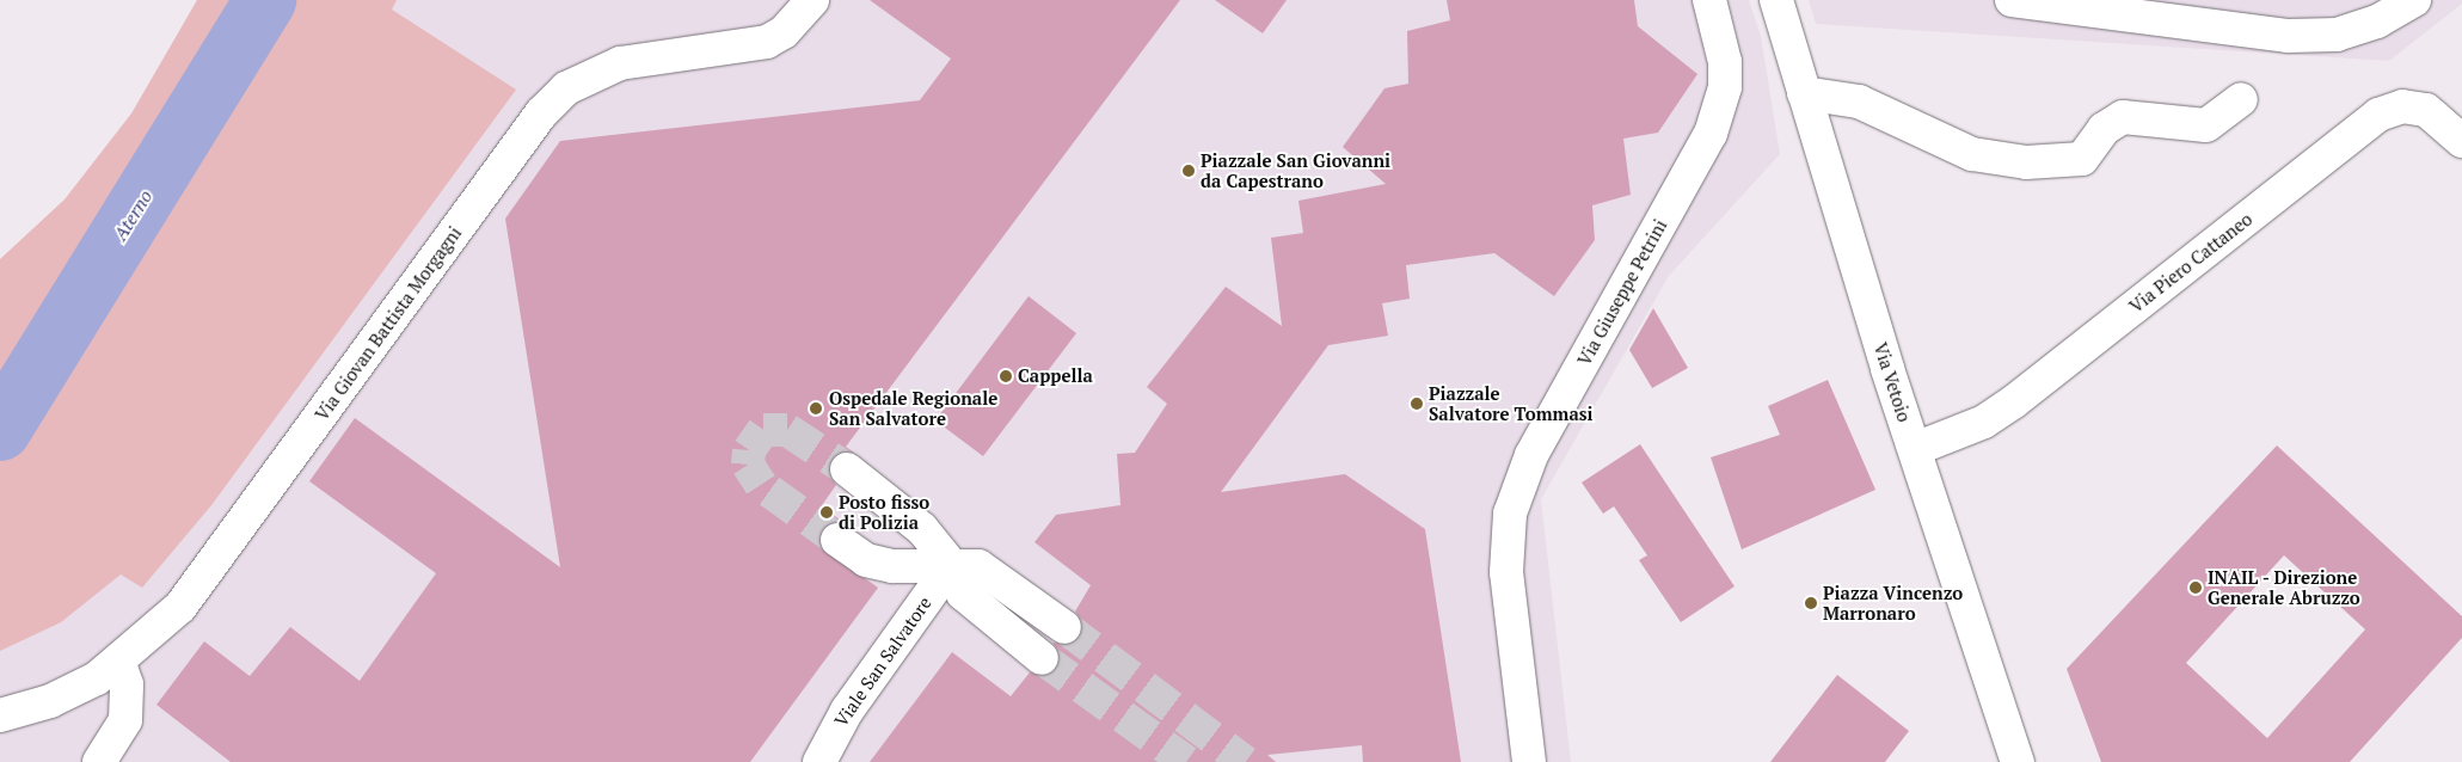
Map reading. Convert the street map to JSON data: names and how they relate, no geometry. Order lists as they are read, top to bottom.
{
  "streets": {
    "street": [
      "Via Piero Cattaneo",
      "Via Giuseppe Petrini",
      "Via Giovan Battista Morgagni",
      "Via Vetoio",
      "Viale San Salvatore"
    ]
  },
  "crossings": [
    ["Via Piero Cattaneo", "Via Vetoio"]
  ],
  "water": ["Aterno"],
  "places": [
    "Piazzale San Giovanni da Capestrano",
    "Cappella",
    "Piazzale Salvatore Tommasi",
    "Ospedale Regionale San Salvatore",
    "Posto fisso di Polizia",
    "INAIL - Direzione Generale Abruzzo",
    "Piazza Vincenzo Marronaro"
  ]
}
